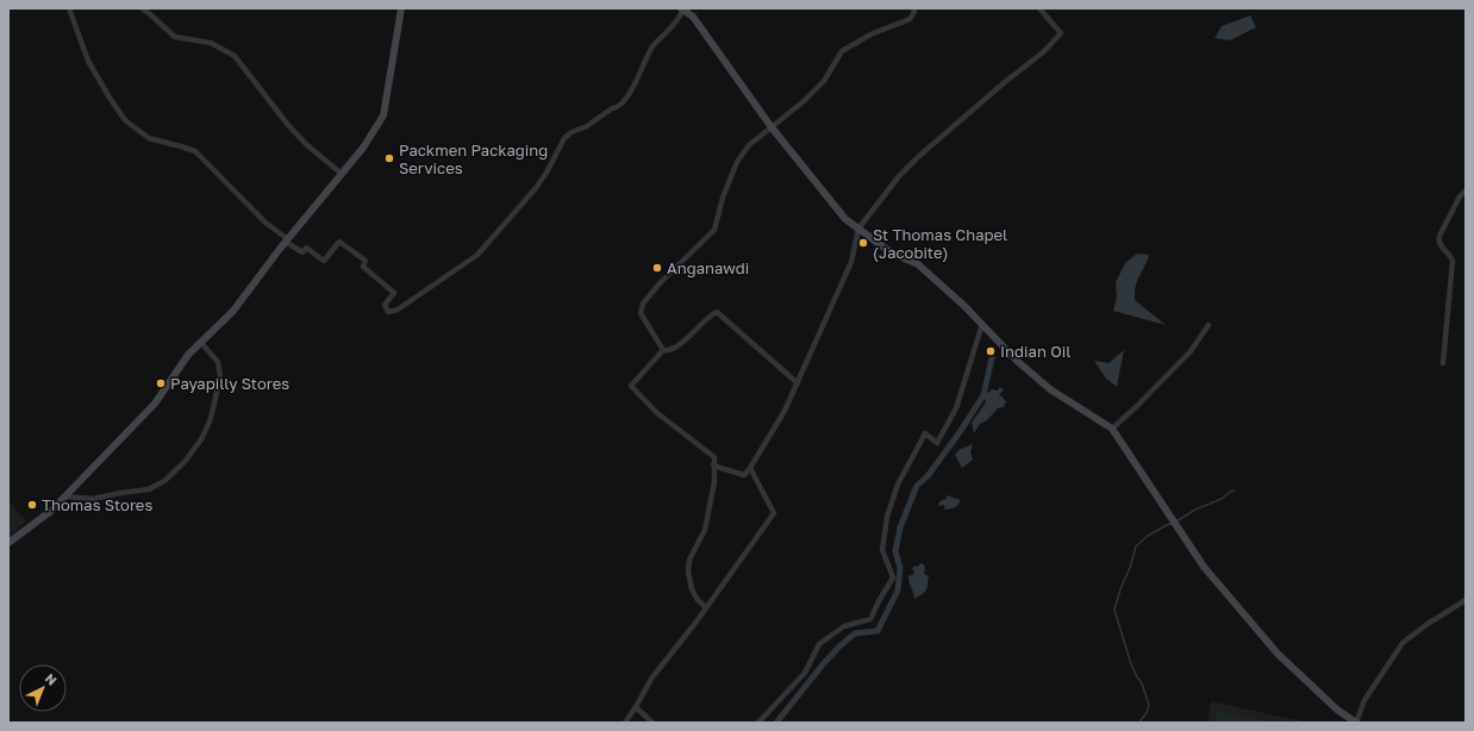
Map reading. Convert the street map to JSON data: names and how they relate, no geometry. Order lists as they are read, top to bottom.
{
  "places": [
    "Packmen Packaging Services",
    "St Thomas Chapel (Jacobite)",
    "Anganawdi",
    "Indian Oil",
    "Payapilly Stores",
    "Thomas Stores"
  ],
  "north": "top right"
}
